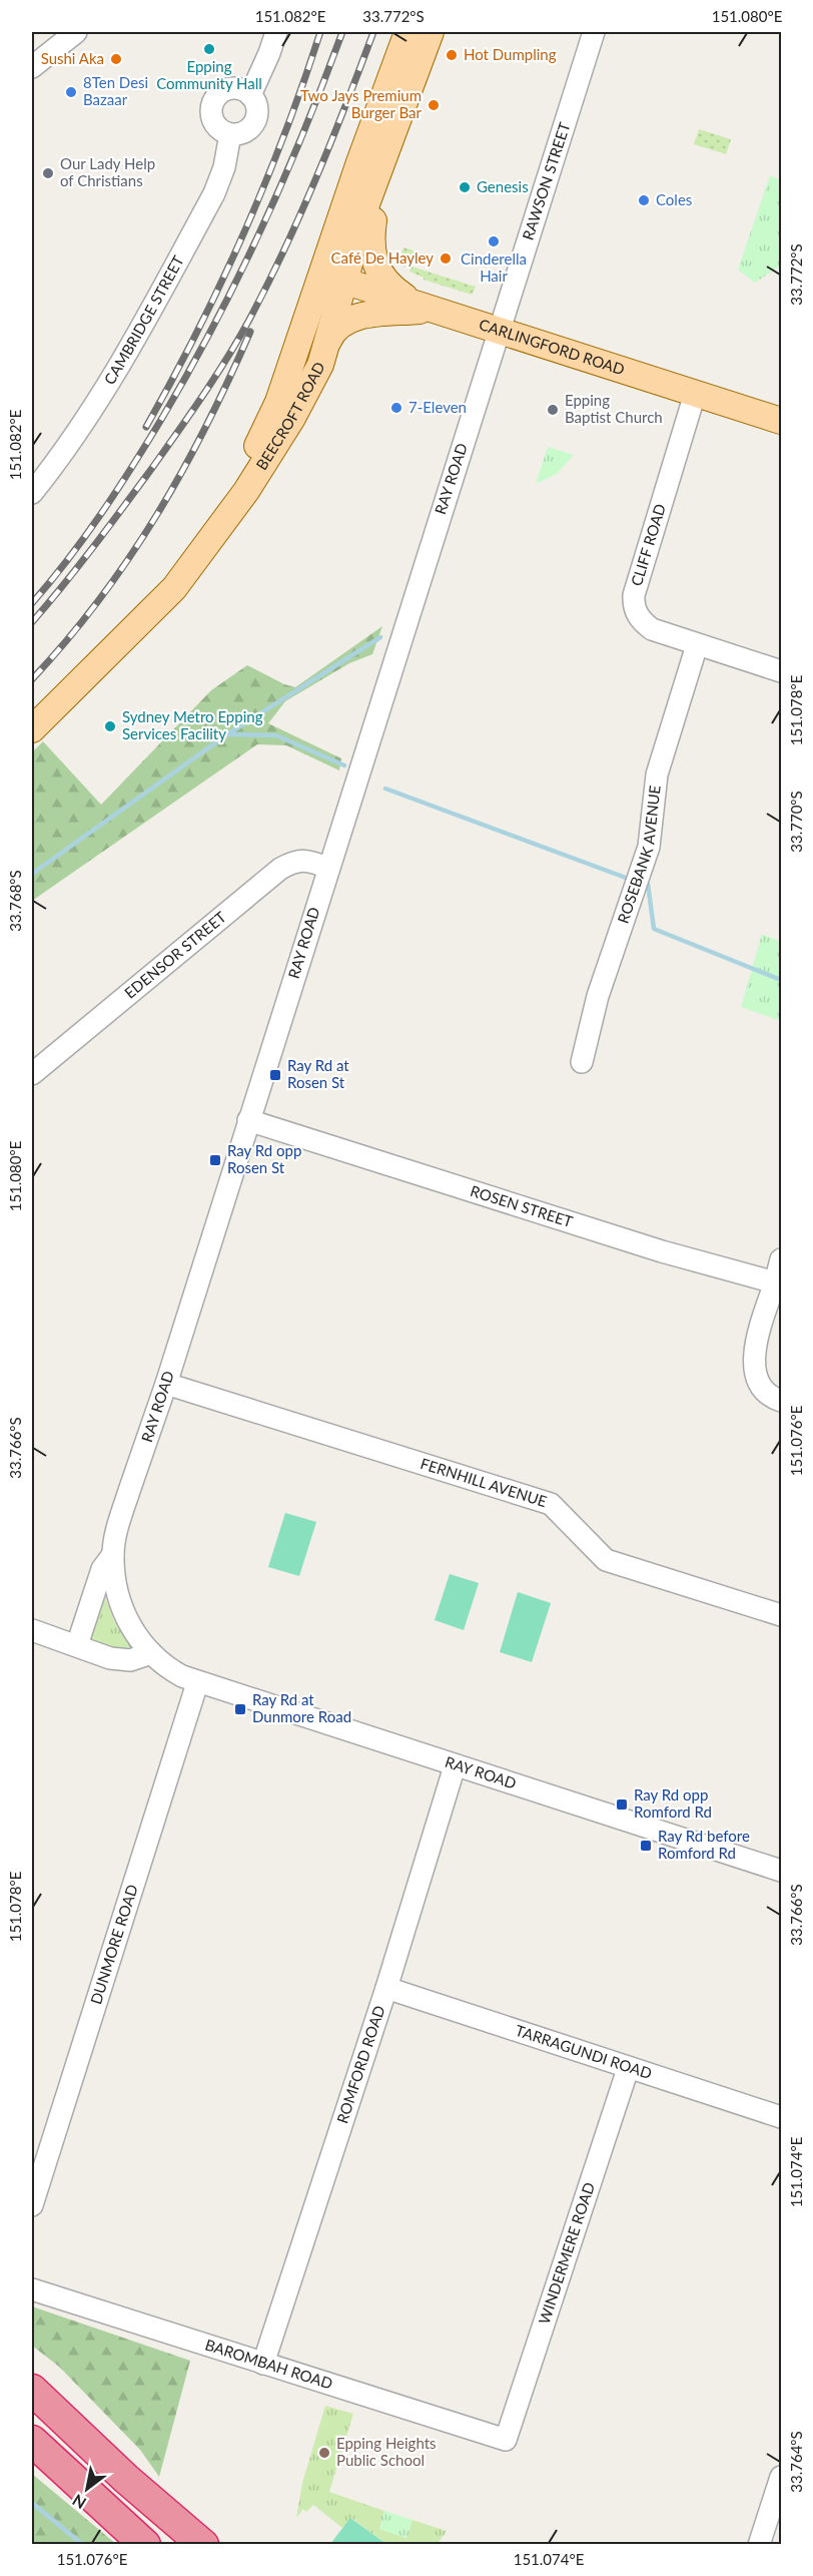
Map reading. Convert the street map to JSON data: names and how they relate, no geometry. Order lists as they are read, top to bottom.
{
  "streets": {
    "main road": ["CARLINGFORD ROAD", "BEECROFT ROAD"],
    "street": [
      "RAWSON STREET",
      "CAMBRIDGE STREET",
      "RAY ROAD",
      "CLIFF ROAD",
      "ROSEBANK AVENUE",
      "EDENSOR STREET",
      "ROSEN STREET",
      "FERNHILL AVENUE",
      "DUNMORE ROAD",
      "TARRAGUNDI ROAD",
      "ROMFORD ROAD",
      "WINDERMERE ROAD",
      "BAROMBAH ROAD"
    ]
  },
  "crossings": [
    ["RAWSON STREET", "CARLINGFORD ROAD"],
    ["RAWSON STREET", "RAY ROAD"],
    ["CARLINGFORD ROAD", "BEECROFT ROAD"],
    ["CARLINGFORD ROAD", "RAY ROAD"],
    ["CARLINGFORD ROAD", "CLIFF ROAD"],
    ["RAY ROAD", "EDENSOR STREET"],
    ["RAY ROAD", "ROSEN STREET"],
    ["RAY ROAD", "FERNHILL AVENUE"],
    ["RAY ROAD", "DUNMORE ROAD"],
    ["RAY ROAD", "ROMFORD ROAD"],
    ["CLIFF ROAD", "ROSEBANK AVENUE"],
    ["TARRAGUNDI ROAD", "ROMFORD ROAD"],
    ["TARRAGUNDI ROAD", "WINDERMERE ROAD"],
    ["ROMFORD ROAD", "BAROMBAH ROAD"],
    ["WINDERMERE ROAD", "BAROMBAH ROAD"]
  ],
  "places": {
    "other": [
      "Epping Community Hall",
      "Hot Dumpling",
      "Sushi Aka",
      "8Ten Desi Bazaar",
      "Two Jays Premium Burger Bar",
      "Our Lady Help of Christians",
      "Genesis",
      "Coles",
      "Cinderella Hair",
      "Café De Hayley",
      "7-Eleven",
      "Epping Baptist Church",
      "Sydney Metro Epping Services Facility",
      "Epping Heights Public School"
    ],
    "transit": [
      "Ray Rd at Rosen St",
      "Ray Rd opp Rosen St",
      "Ray Rd at Dunmore Road",
      "Ray Rd opp Romford Rd",
      "Ray Rd before Romford Rd"
    ]
  },
  "north": "bottom left",
  "coordinates": [
    "151.082°E",
    "33.772°S",
    "151.080°E",
    "151.078°E",
    "33.770°S",
    "33.768°S",
    "151.076°E",
    "33.766°S",
    "151.074°E",
    "33.764°S"
  ]
}
